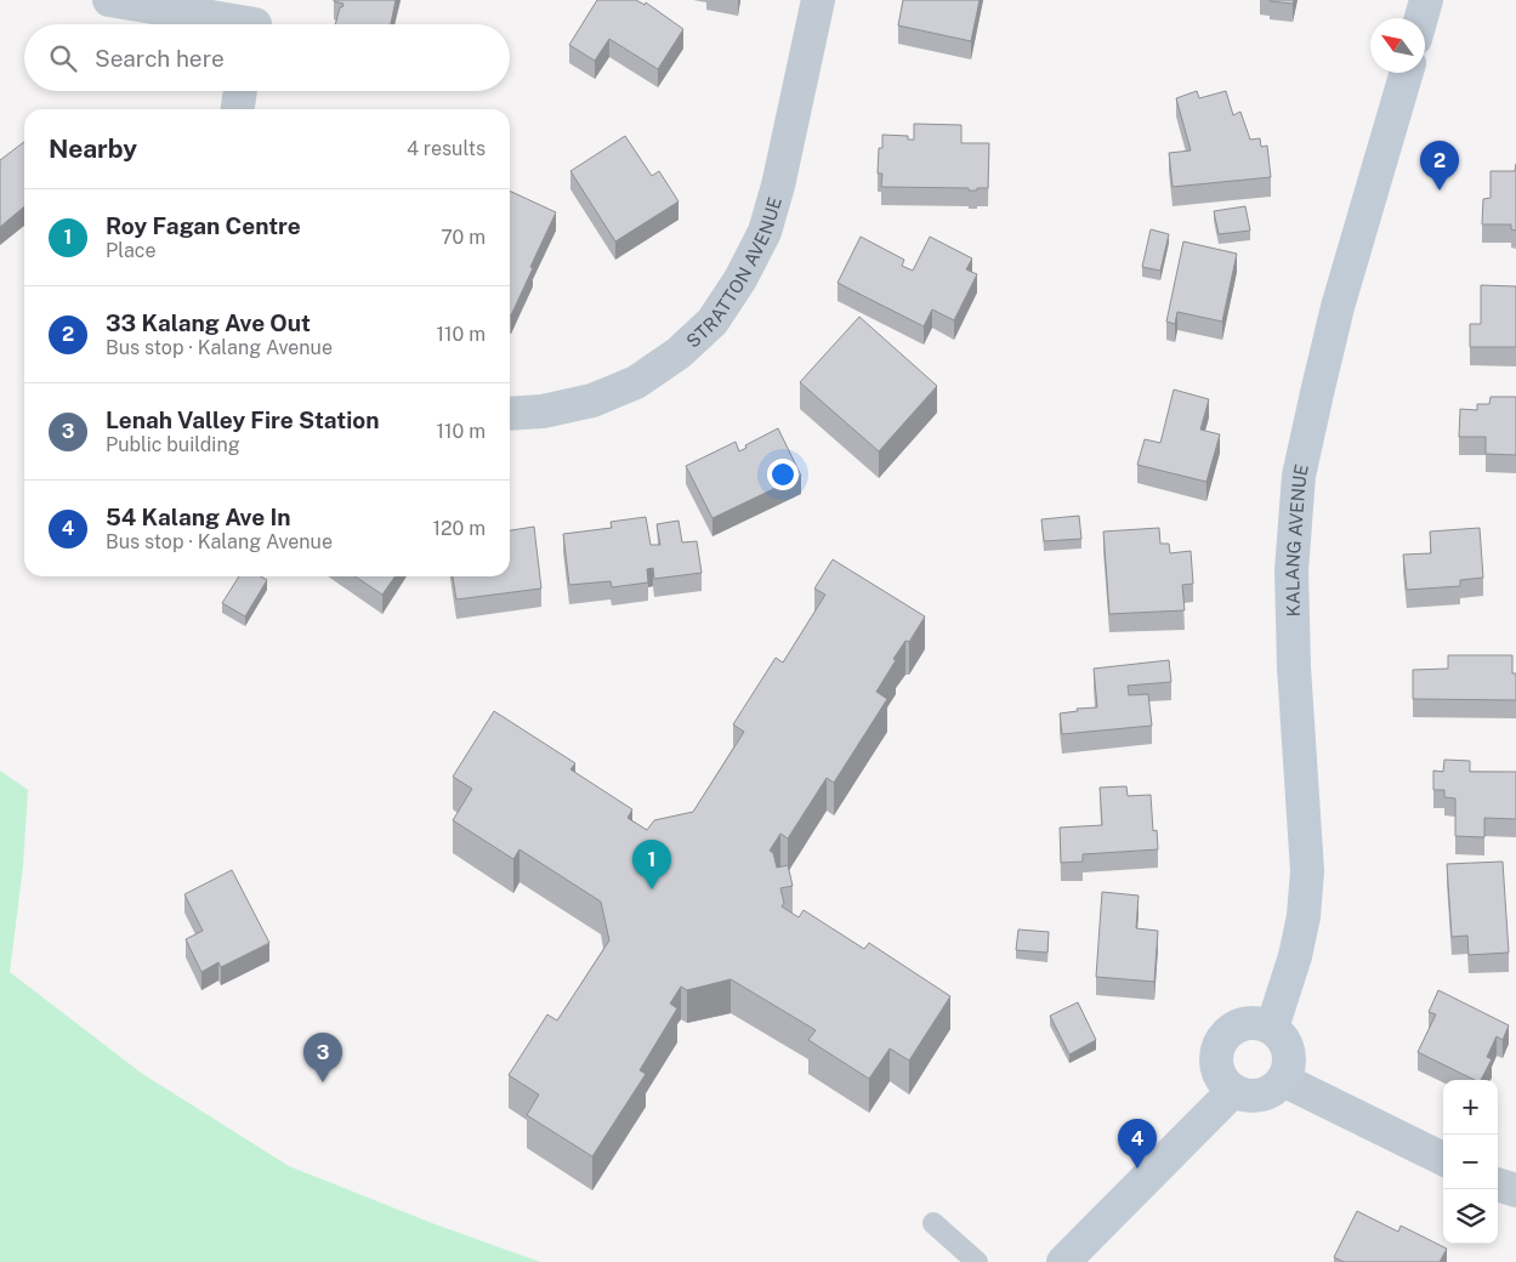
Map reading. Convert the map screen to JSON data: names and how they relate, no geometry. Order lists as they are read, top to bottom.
{
  "streets": {
    "street": ["STRATTON AVENUE", "KALANG AVENUE"]
  },
  "north": "top left",
  "page": {
    "search": "Search here",
    "heading": ["Nearby", "4 results"],
    "pins": [
      "2",
      "1",
      "3",
      "4"
    ],
    "list": [
      {
        "mark": "1",
        "name": "Roy Fagan Centre",
        "note": "Place",
        "value": "70 m"
      },
      {
        "mark": "2",
        "name": "33 Kalang Ave Out",
        "note": "Bus stop · Kalang Avenue",
        "value": "110 m"
      },
      {
        "mark": "3",
        "name": "Lenah Valley Fire Station",
        "note": "Public building",
        "value": "110 m"
      },
      {
        "mark": "4",
        "name": "54 Kalang Ave In",
        "note": "Bus stop · Kalang Avenue",
        "value": "120 m"
      }
    ],
    "map_buttons": ["+", "−"]
  }
}
